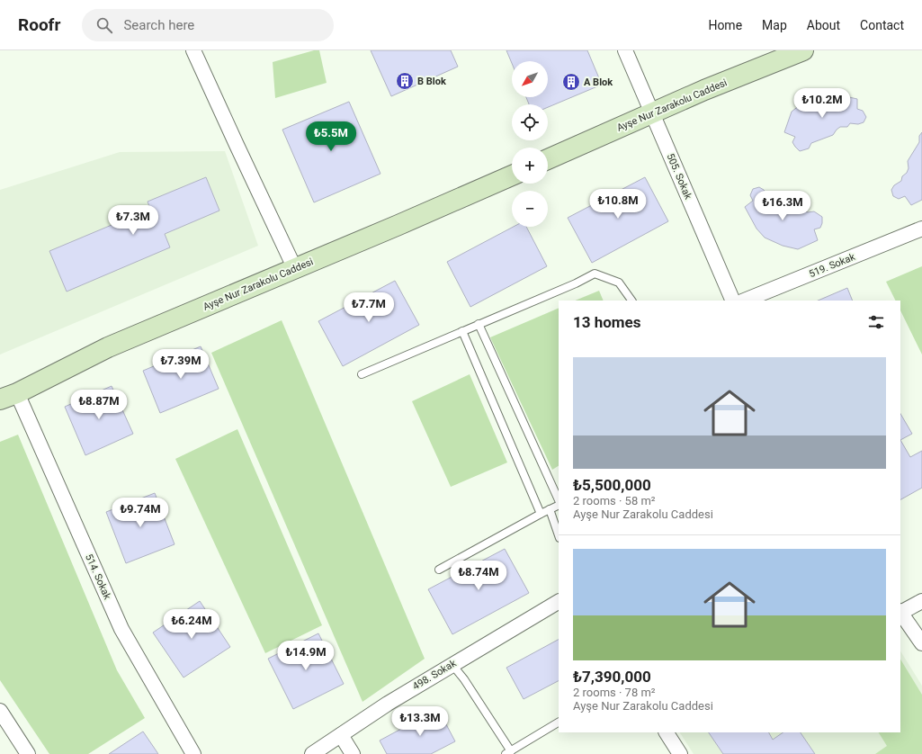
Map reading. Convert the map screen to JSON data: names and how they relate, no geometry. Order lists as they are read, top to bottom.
{
  "streets": {
    "street": [
      "Ayşe Nur Zarakolu Caddesi",
      "505. Sokak",
      "519. Sokak",
      "514. Sokak",
      "498. Sokak"
    ]
  },
  "crossings": [
    ["Ayşe Nur Zarakolu Caddesi", "505. Sokak"],
    ["Ayşe Nur Zarakolu Caddesi", "514. Sokak"]
  ],
  "places": {
    "building": ["B Blok", "A Blok"]
  },
  "north": "bottom left",
  "page": {
    "header": "Roofr",
    "search": "Search here",
    "nav": [
      "Home",
      "Map",
      "About",
      "Contact"
    ],
    "map_buttons": ["+", "−"],
    "price": [
      "₺10.2M",
      "₺5.5M",
      "₺10.8M",
      "₺16.3M",
      "₺7.3M",
      "₺7.7M",
      "₺7.39M",
      "₺8.87M",
      "₺9.74M",
      "₺8.74M",
      "₺6.24M",
      "₺14.9M",
      "₺13.3M"
    ],
    "heading": "13 homes",
    "list": [
      {
        "name": "₺5,500,000",
        "note": "2 rooms · 58 m² · Ayşe Nur Zarakolu Caddesi"
      },
      {
        "name": "₺7,390,000",
        "note": "2 rooms · 78 m² · Ayşe Nur Zarakolu Caddesi"
      }
    ]
  }
}
